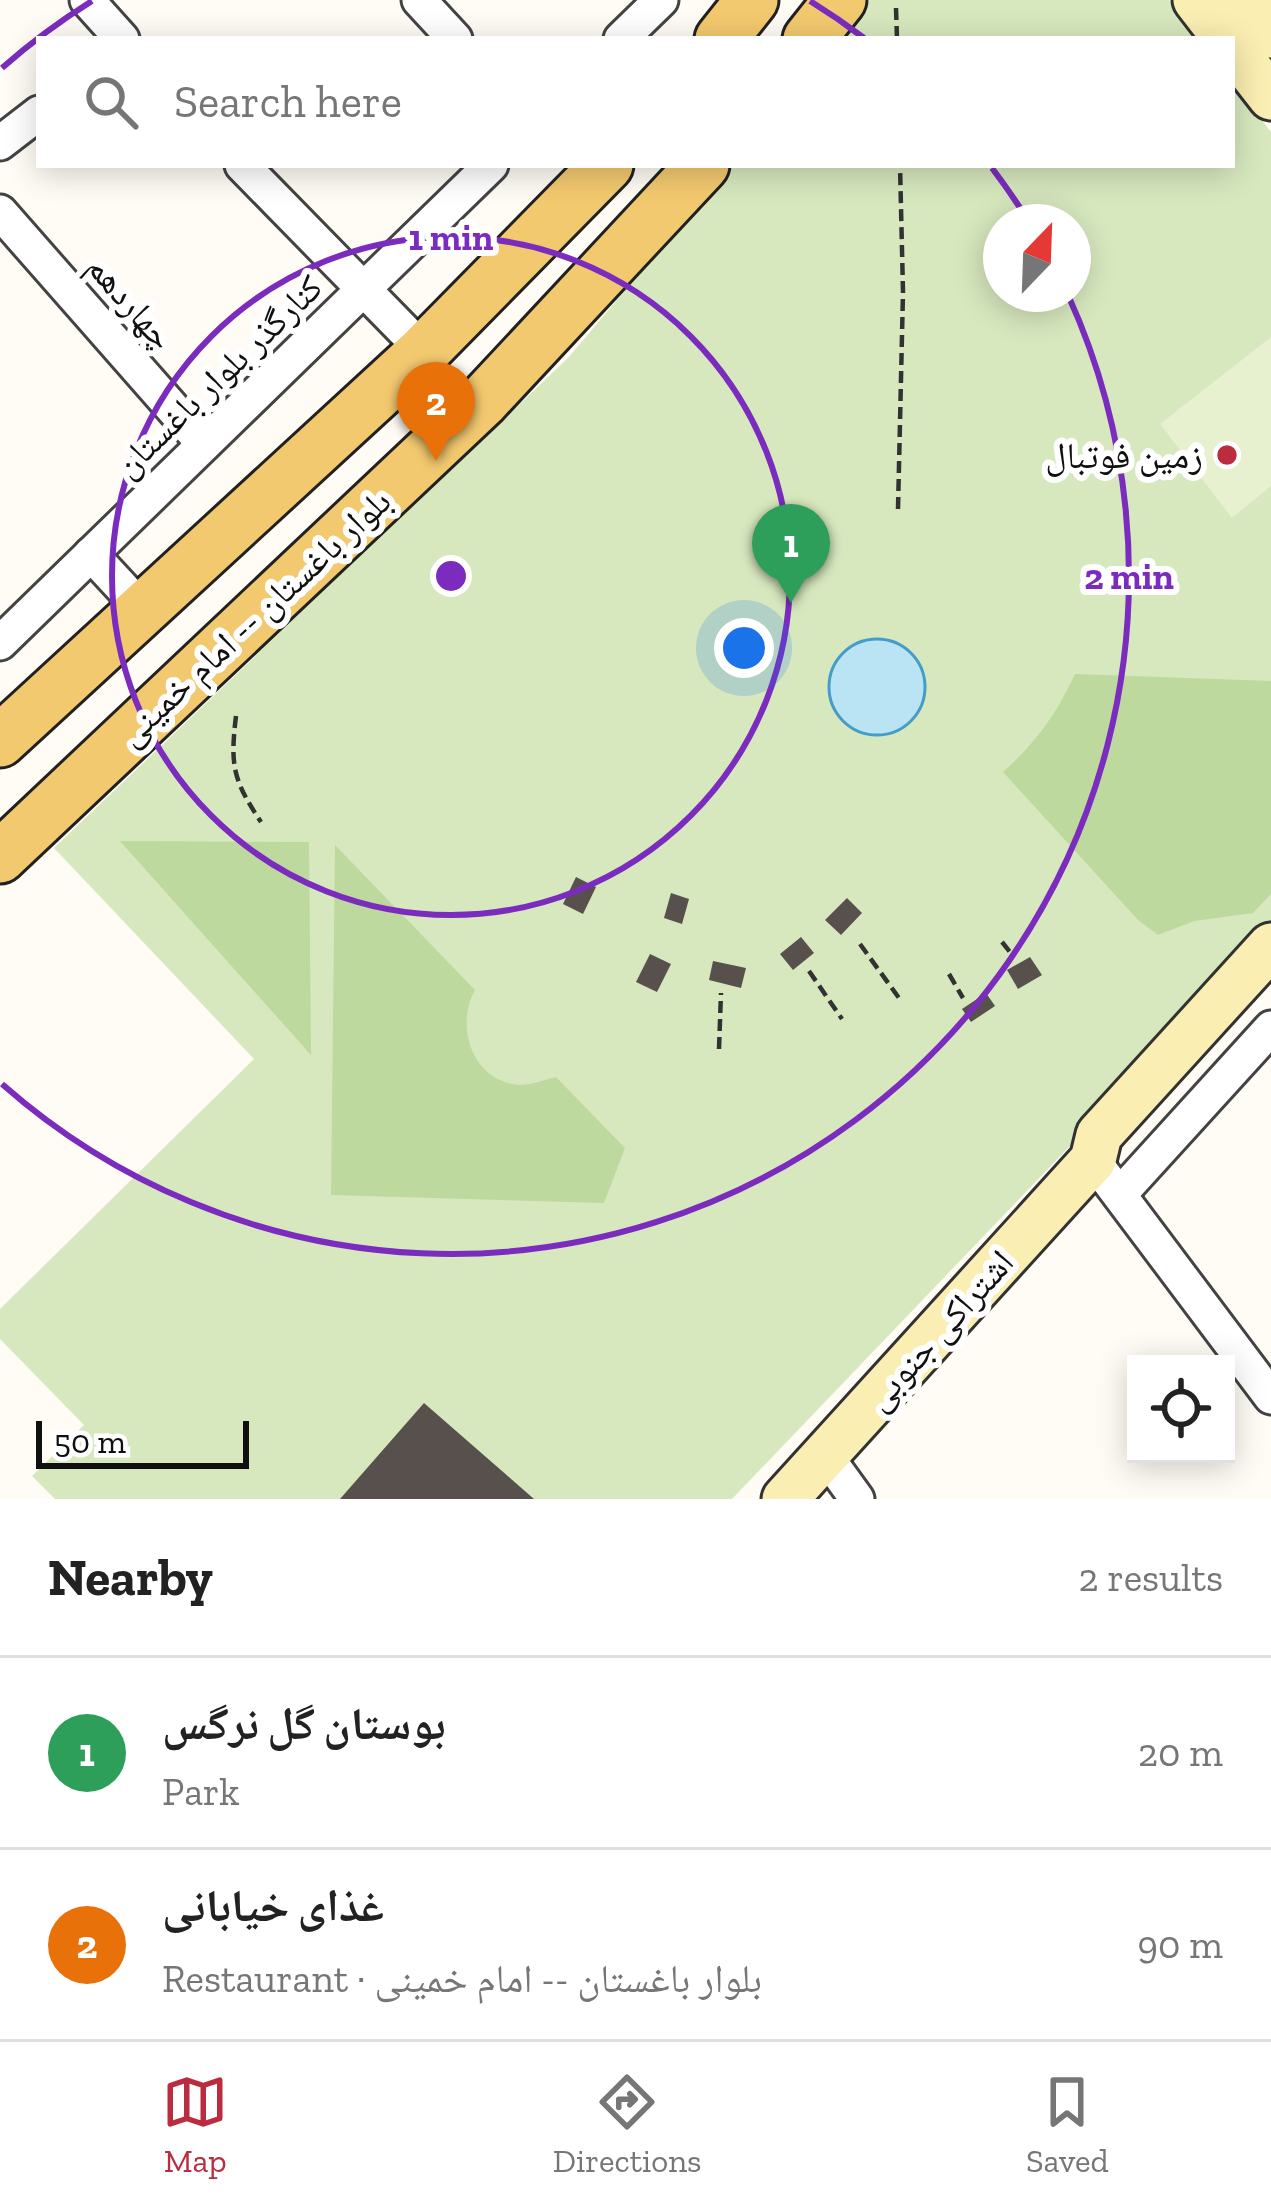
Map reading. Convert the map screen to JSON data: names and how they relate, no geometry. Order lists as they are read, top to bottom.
{
  "streets": {
    "main road": ["بلوار باغستان -- امام خمینی", "اشتراکی جنوبی"],
    "street": ["چهاردهم", "کنارگذر بلوار باغستان"]
  },
  "crossings": [
    ["چهاردهم", "کنارگذر بلوار باغستان"]
  ],
  "places": ["زمین فوتبال"],
  "scale_bar": "50 m",
  "north": "top right",
  "page": {
    "search": "Search here",
    "pins": ["2", "1"],
    "scale": "50 m",
    "heading": ["Nearby", "2 results"],
    "list": [
      {
        "mark": "1",
        "name": "بوستان گل نرگس",
        "note": "Park",
        "value": "20 m"
      },
      {
        "mark": "2",
        "name": "غذای خیابانی",
        "note": "Restaurant · بلوار باغستان -- امام خمینی",
        "value": "90 m"
      }
    ],
    "nav": ["Map", "Directions", "Saved"]
  },
  "rings": ["1 min", "2 min"]
}
